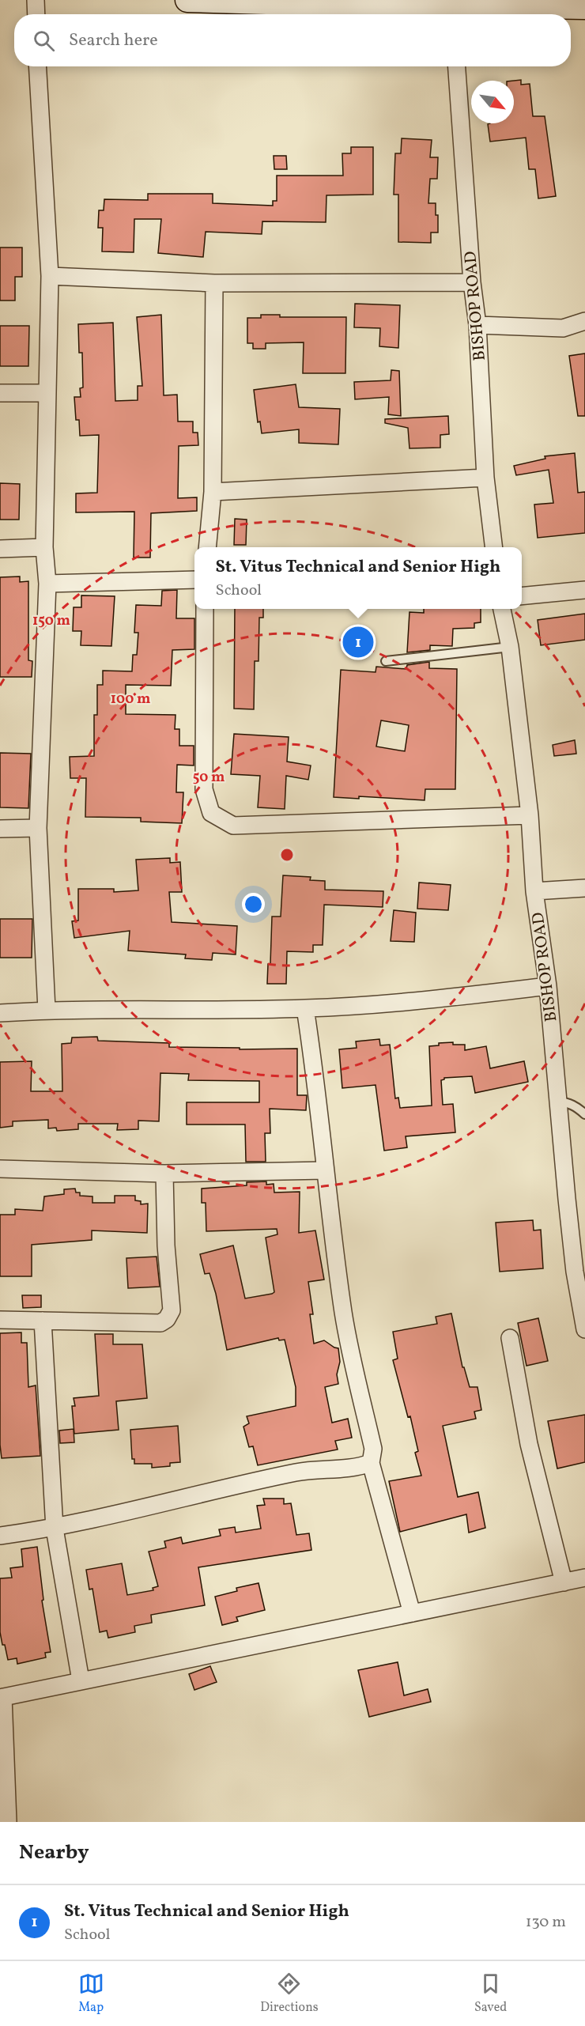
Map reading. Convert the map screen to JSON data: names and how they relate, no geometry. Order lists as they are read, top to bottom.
{
  "streets": {
    "street": ["BISHOP ROAD"]
  },
  "north": "bottom right",
  "page": {
    "search": "Search here",
    "popup": ["St. Vitus Technical and Senior High", "School"],
    "pins": "1",
    "heading": "Nearby",
    "list": [
      {
        "mark": "1",
        "name": "St. Vitus Technical and Senior High",
        "note": "School",
        "value": "130 m"
      }
    ],
    "nav": ["Map", "Directions", "Saved"]
  },
  "rings": ["150 m", "100 m", "50 m"]
}
